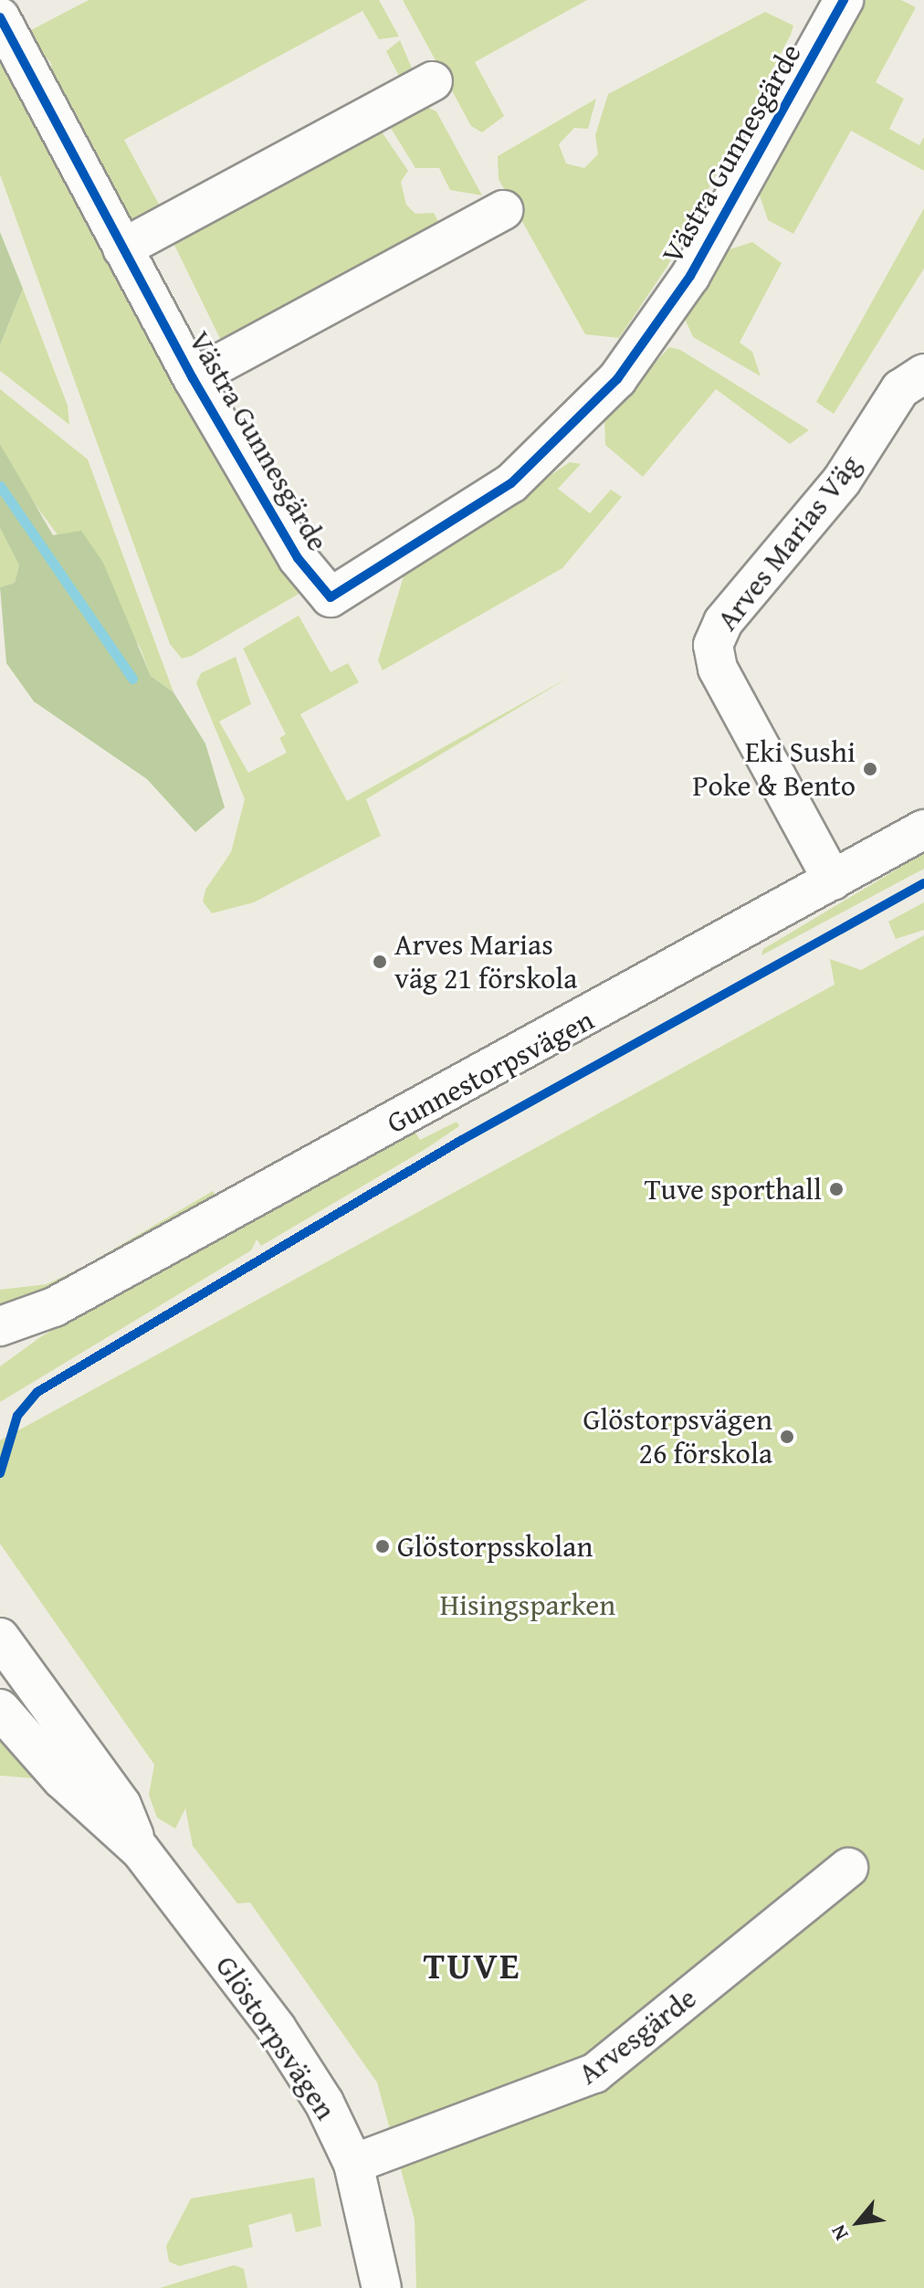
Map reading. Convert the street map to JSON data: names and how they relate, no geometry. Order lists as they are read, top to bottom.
{
  "streets": {
    "street": [
      "Västra Gunnesgärde",
      "Arves Marias Väg",
      "Gunnestorpsvägen",
      "Arvesgärde",
      "Glöstorpsvägen"
    ]
  },
  "crossings": [
    ["Arves Marias Väg", "Gunnestorpsvägen"],
    ["Arvesgärde", "Glöstorpsvägen"]
  ],
  "districts": ["TUVE"],
  "parks": ["Hisingsparken"],
  "places": [
    "Eki Sushi Poke & Bento",
    "Arves Marias väg 21 förskola",
    "Tuve sporthall",
    "Glöstorpsvägen 26 förskola",
    "Glöstorpsskolan"
  ],
  "north": "bottom left"
}
